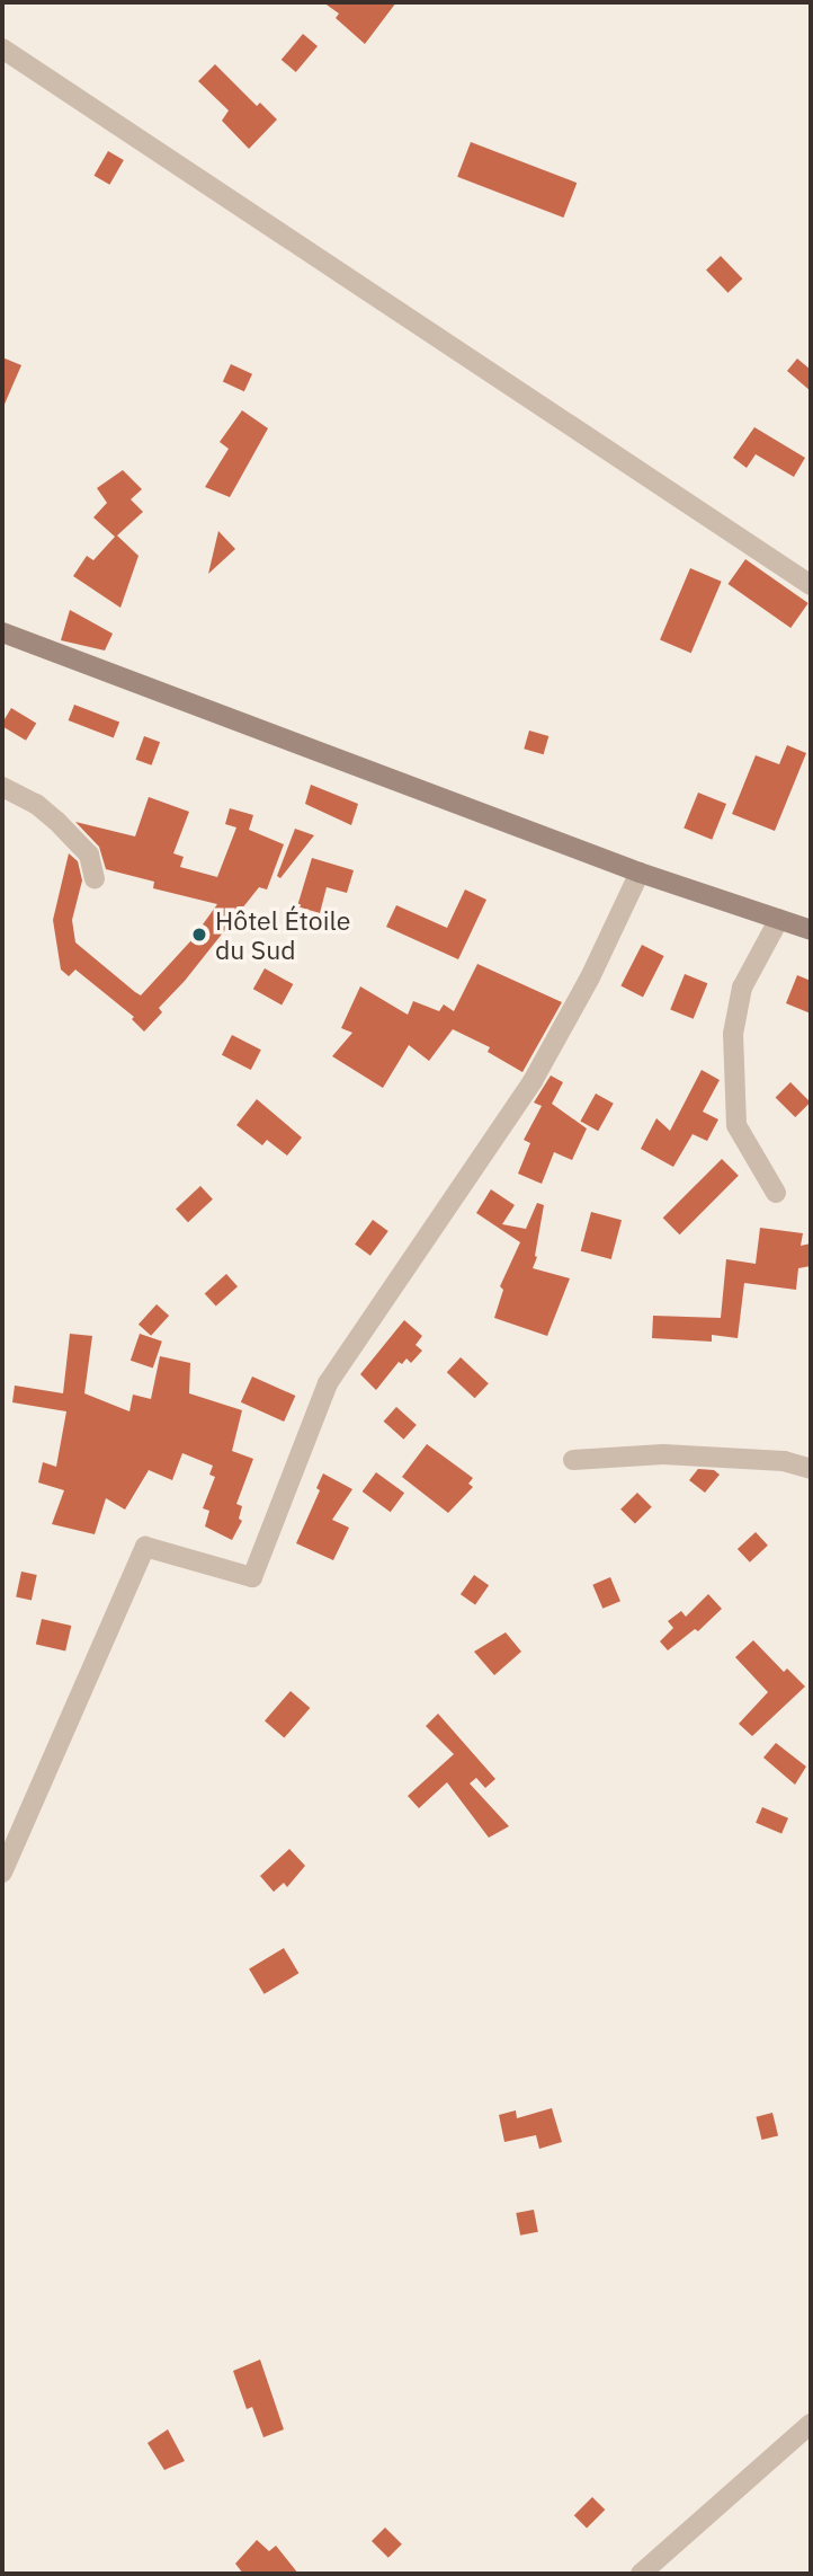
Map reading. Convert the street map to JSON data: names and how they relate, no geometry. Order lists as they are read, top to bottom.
{
  "places": ["Hôtel Étoile du Sud"]
}
